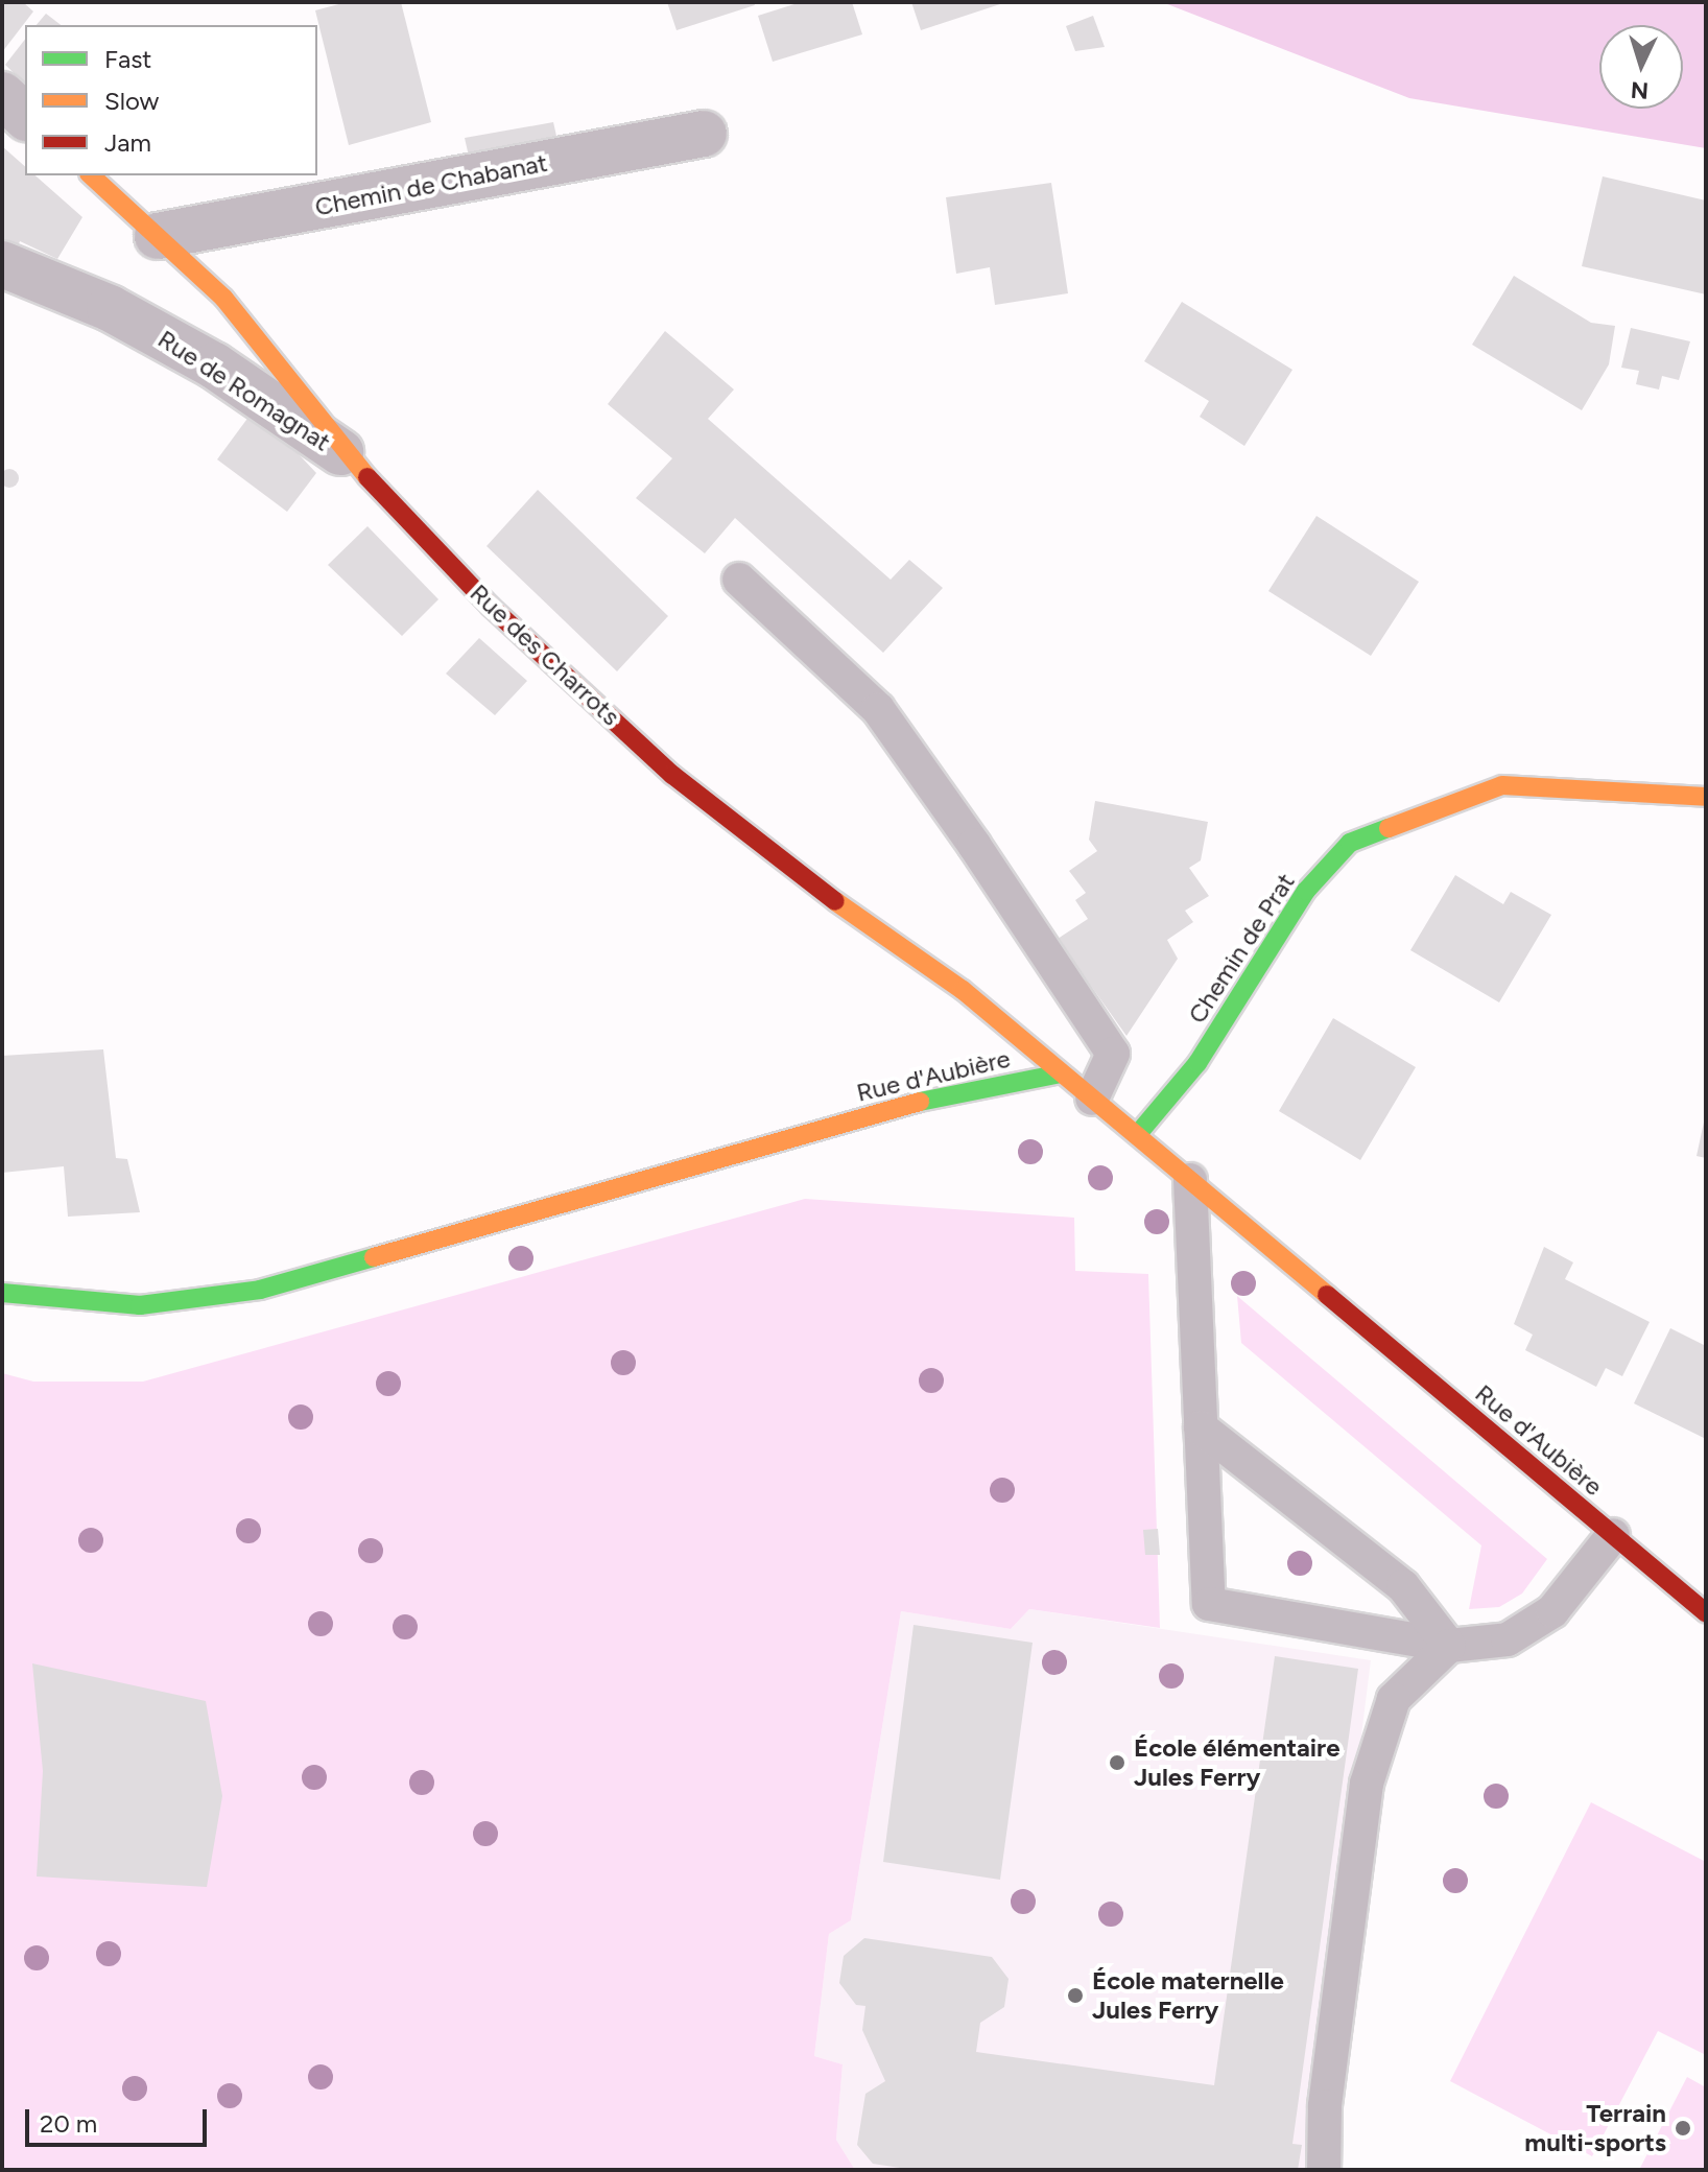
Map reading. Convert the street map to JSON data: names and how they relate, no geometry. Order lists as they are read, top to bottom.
{
  "streets": {
    "street": [
      "Chemin de Chabanat",
      "Rue de Romagnat",
      "Rue des Charrots",
      "Chemin de Prat",
      "Rue d'Aubière"
    ]
  },
  "crossings": [
    ["Chemin de Chabanat", "Rue des Charrots"],
    ["Rue de Romagnat", "Rue des Charrots"],
    ["Rue des Charrots", "Rue d'Aubière"],
    ["Chemin de Prat", "Rue d'Aubière"]
  ],
  "places": ["École élémentaire Jules Ferry", "École maternelle Jules Ferry", "Terrain multi-sports"],
  "legend": ["Fast", "Slow", "Jam"],
  "scale_bar": "20 m",
  "north": "bottom"
}
